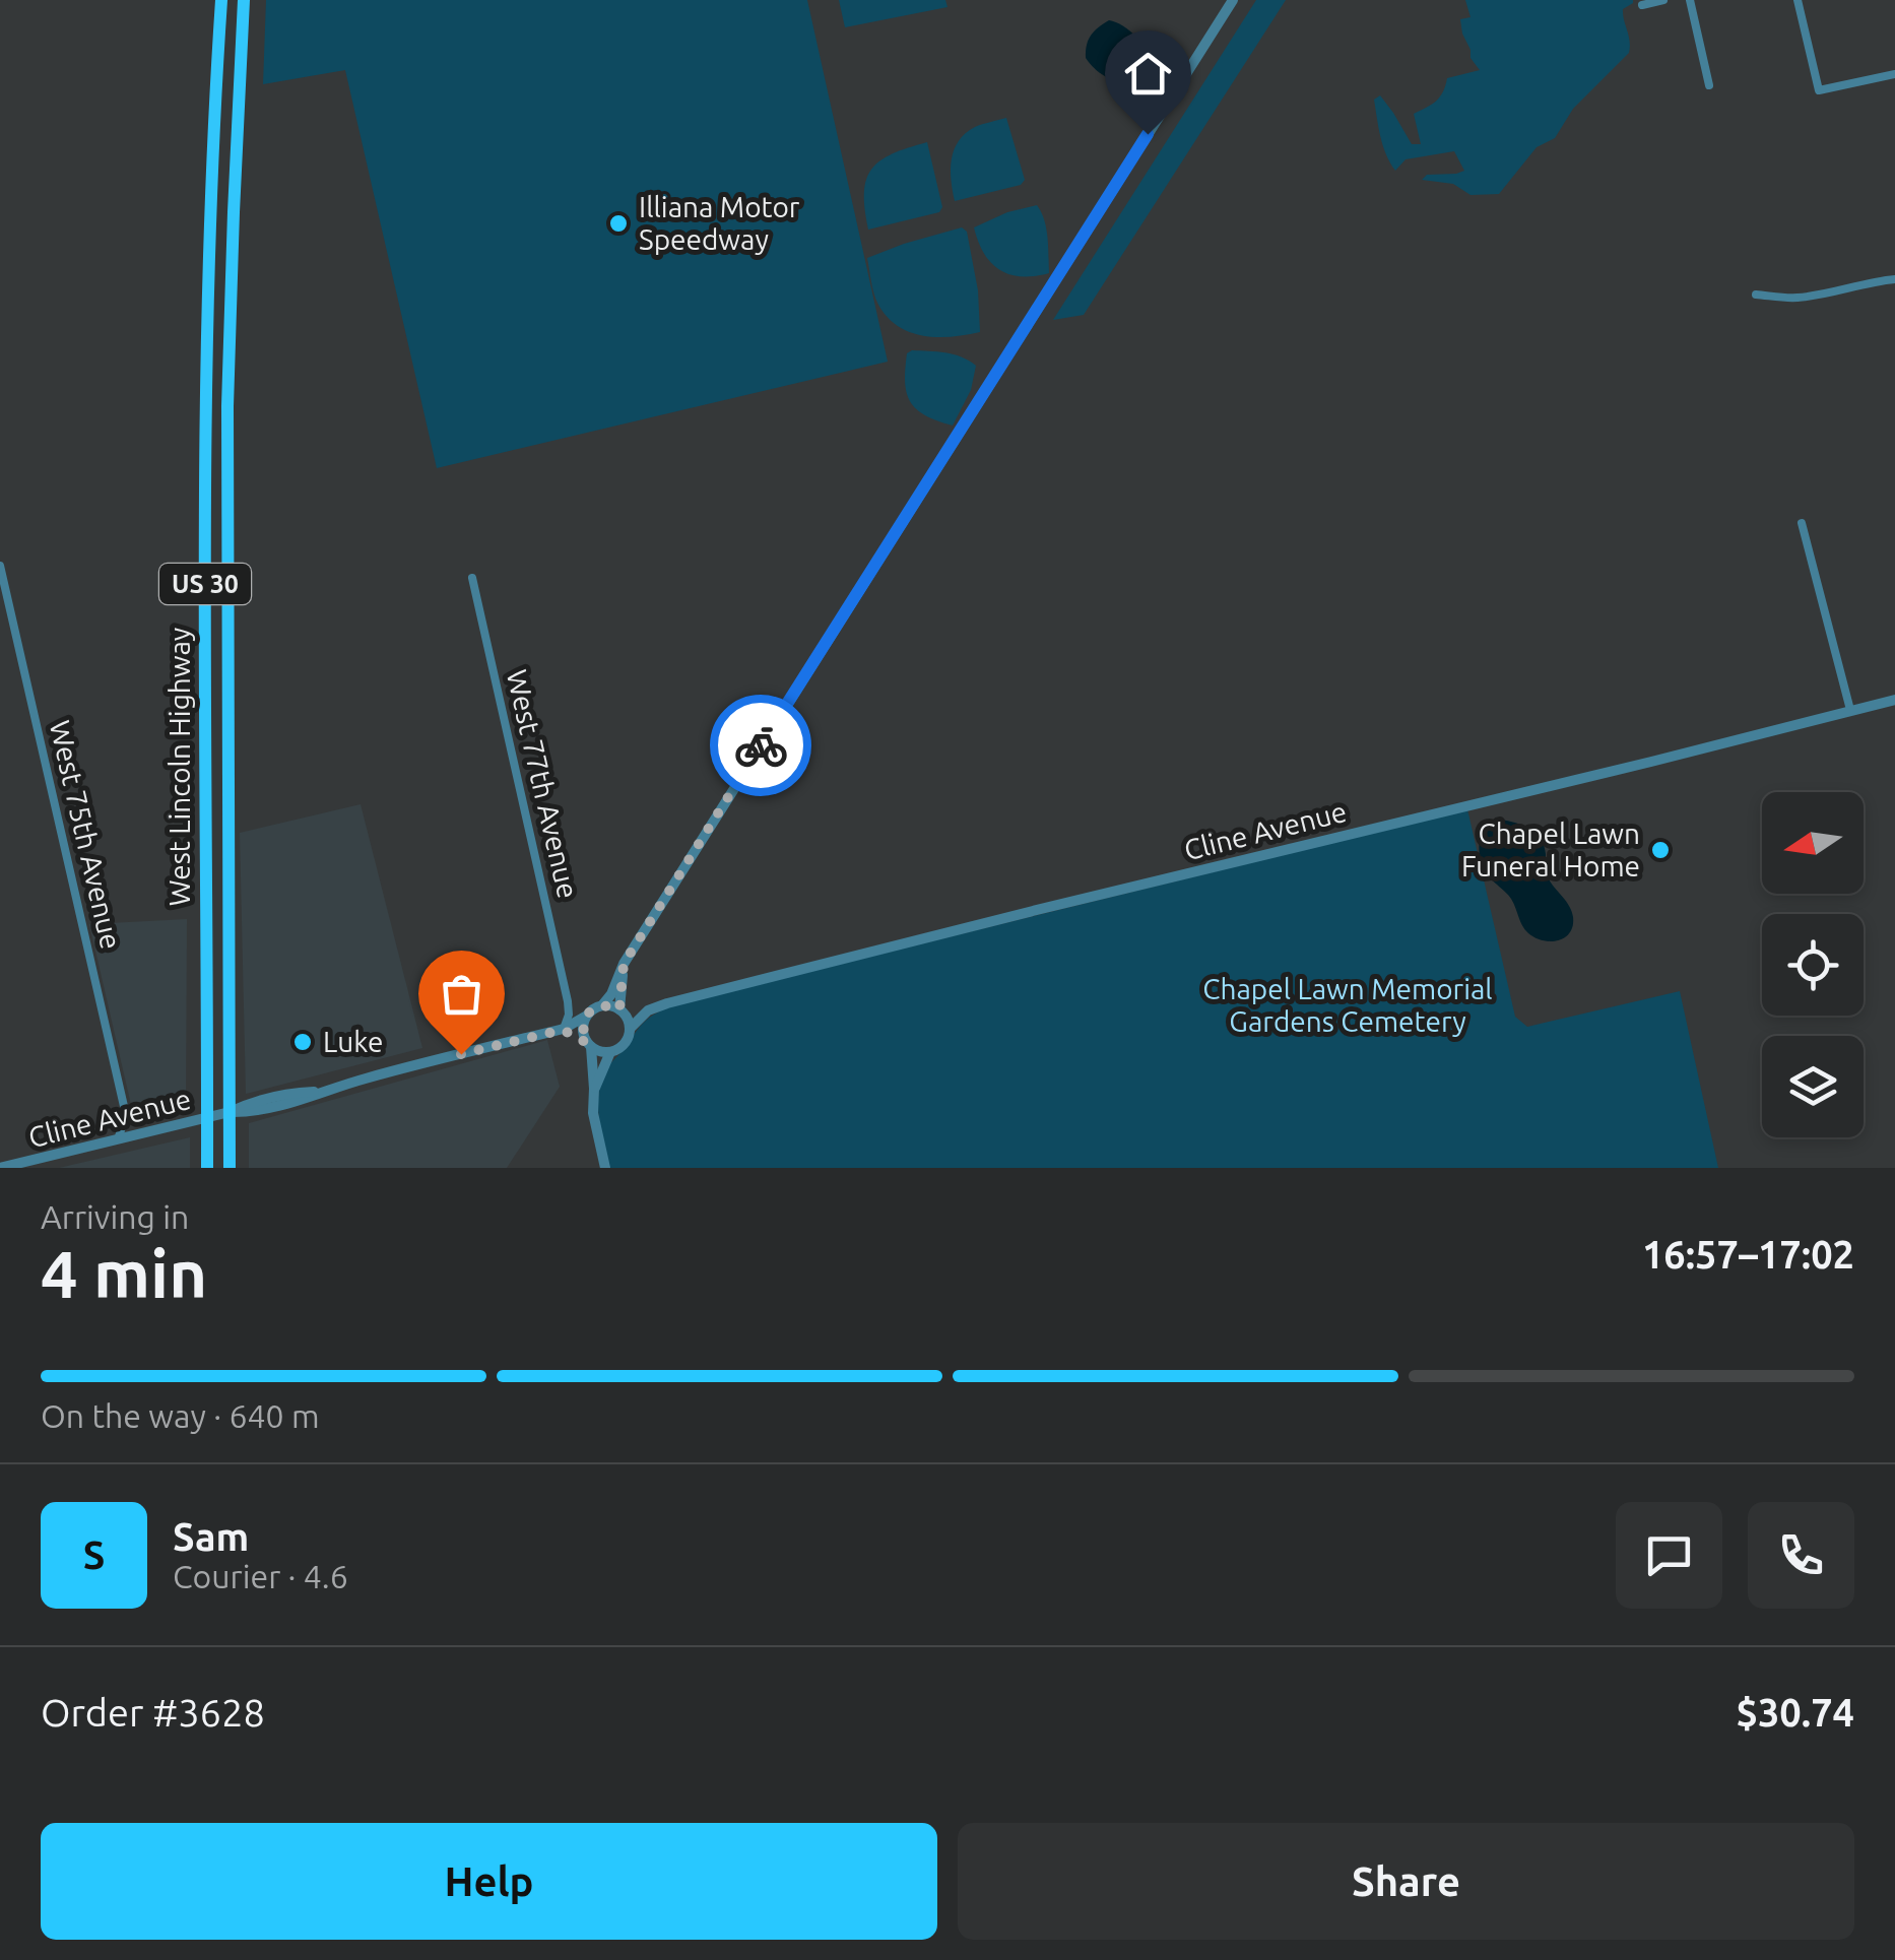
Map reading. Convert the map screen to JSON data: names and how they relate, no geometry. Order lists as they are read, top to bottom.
{
  "streets": {
    "main road": ["US 30", "West Lincoln Highway"],
    "street": ["West 77th Avenue", "Cline Avenue", "West 75th Avenue"]
  },
  "crossings": [
    ["West Lincoln Highway", "Cline Avenue"],
    ["West 77th Avenue", "Cline Avenue"]
  ],
  "parks": ["Chapel Lawn Memorial Gardens Cemetery"],
  "places": ["Illiana Motor Speedway", "Chapel Lawn Funeral Home", "Luke"],
  "north": "left",
  "page": {
    "heading": ["4 min", "Arriving in", "16:57–17:02"],
    "panel": [
      "Sam",
      "Courier · 4.6",
      "Order #3628",
      "$30.74"
    ],
    "bar": "On the way · 640 m",
    "round": "S",
    "buttons": ["Help", "Share"]
  }
}
